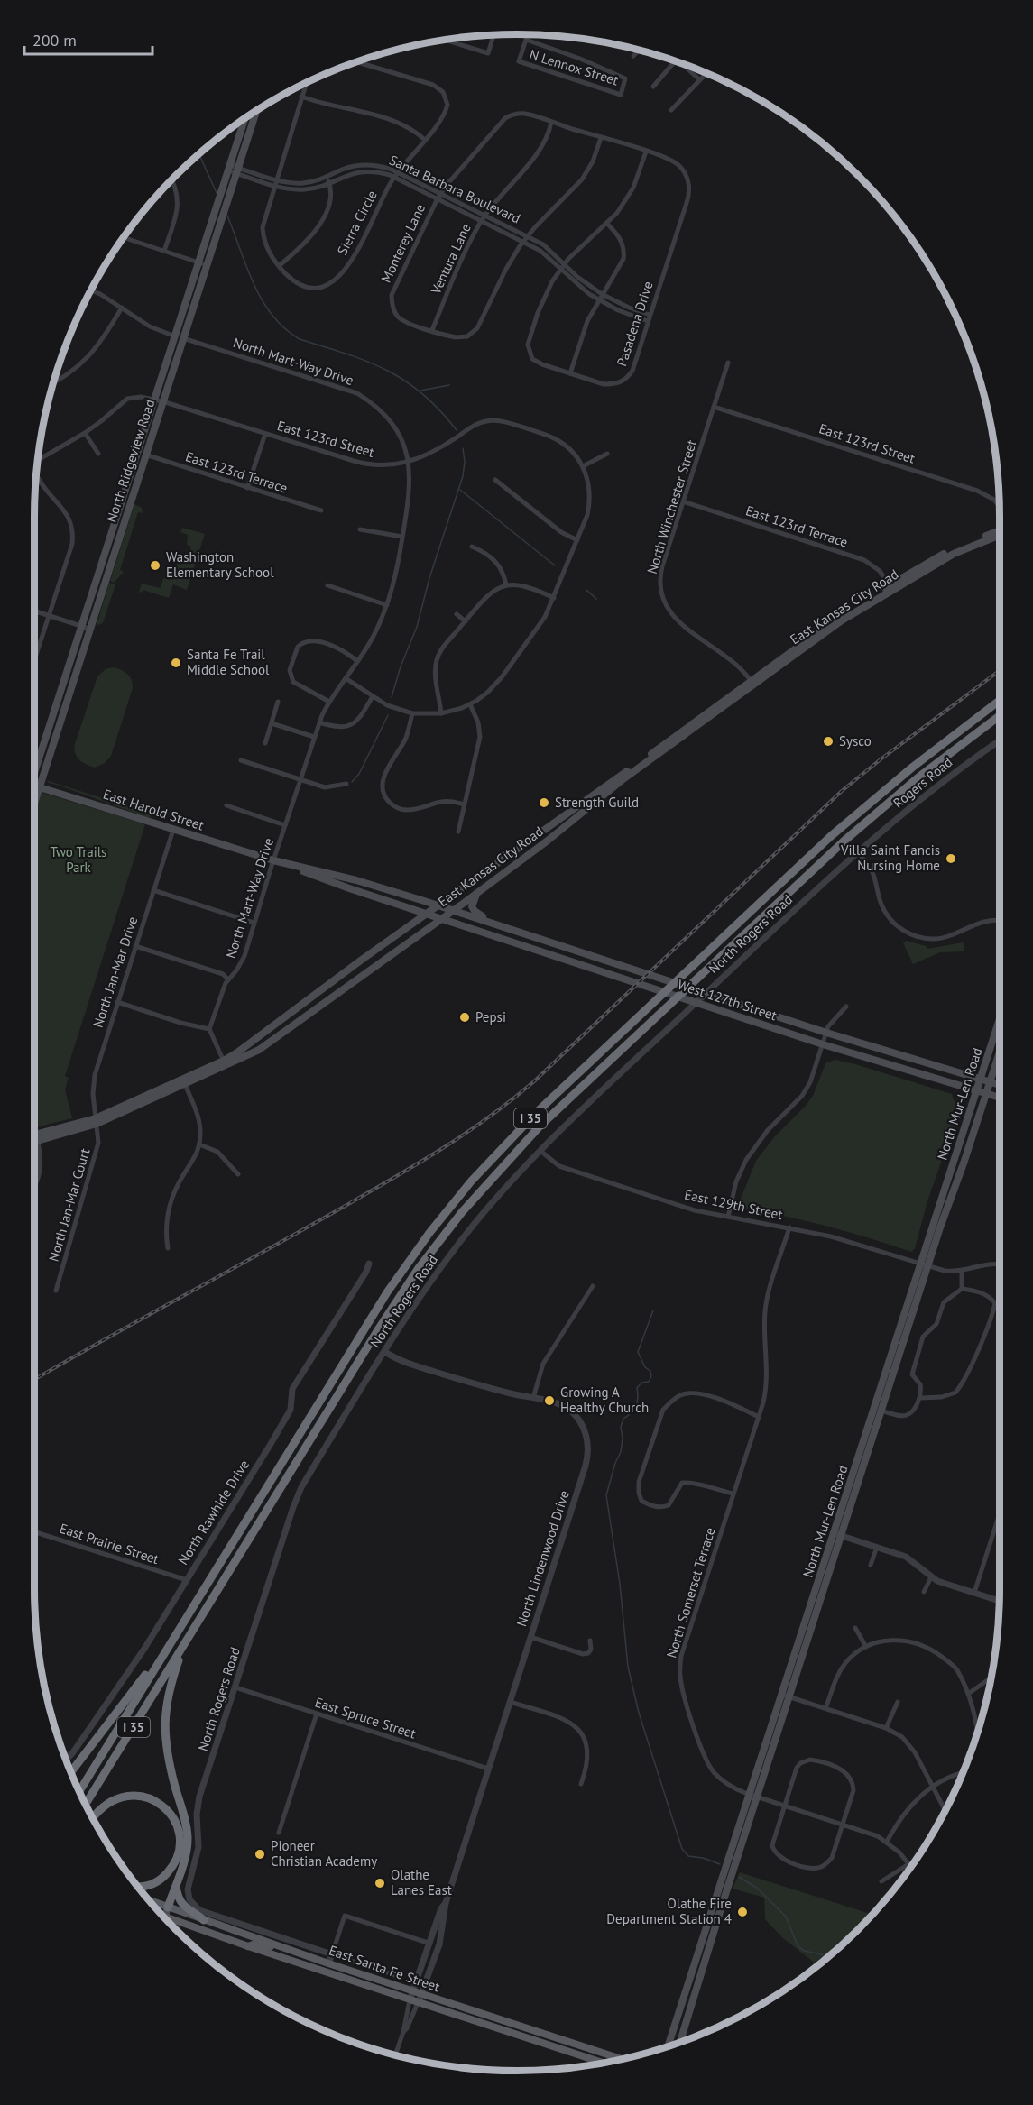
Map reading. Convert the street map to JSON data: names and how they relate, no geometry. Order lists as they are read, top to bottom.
{
  "streets": {
    "highway": ["I 35"],
    "main road": [
      "North Ridgeview Road",
      "East Kansas City Road",
      "East Harold Street",
      "West 127th Street",
      "North Mur-Len Road",
      "East Santa Fe Street"
    ],
    "street": [
      "N Lennox Street",
      "Santa Barbara Boulevard",
      "Sierra Circle",
      "Monterey Lane",
      "Ventura Lane",
      "Pasadena Drive",
      "North Mart-Way Drive",
      "East 123rd Street",
      "East 123rd Terrace",
      "North Winchester Street",
      "Rogers Road",
      "North Rogers Road",
      "North Jan-Mar Drive",
      "North Jan-Mar Court",
      "East 129th Street",
      "North Rawhide Drive",
      "East Prairie Street",
      "North Lindenwood Drive",
      "North Somerset Terrace",
      "East Spruce Street"
    ]
  },
  "crossings": [
    ["Santa Barbara Boulevard", "Sierra Circle"],
    ["Santa Barbara Boulevard", "Monterey Lane"],
    ["Santa Barbara Boulevard", "Ventura Lane"],
    ["Santa Barbara Boulevard", "Pasadena Drive"],
    ["Santa Barbara Boulevard", "North Ridgeview Road"],
    ["Monterey Lane", "Ventura Lane"],
    ["Monterey Lane", "Pasadena Drive"],
    ["North Mart-Way Drive", "East 123rd Street"],
    ["North Mart-Way Drive", "North Ridgeview Road"],
    ["North Mart-Way Drive", "East Harold Street"],
    ["East 123rd Street", "North Ridgeview Road"],
    ["East 123rd Street", "East 123rd Terrace"],
    ["East 123rd Street", "North Winchester Street"],
    ["North Ridgeview Road", "East 123rd Terrace"],
    ["North Ridgeview Road", "East Harold Street"],
    ["East 123rd Terrace", "North Winchester Street"],
    ["East 123rd Terrace", "East Kansas City Road"],
    ["North Winchester Street", "East Kansas City Road"],
    ["East Kansas City Road", "East Harold Street"],
    ["East Kansas City Road", "North Jan-Mar Drive"],
    ["East Kansas City Road", "West 127th Street"],
    ["East Kansas City Road", "North Jan-Mar Court"],
    ["Rogers Road", "North Rogers Road"],
    ["East Harold Street", "North Jan-Mar Drive"],
    ["East Harold Street", "West 127th Street"],
    ["North Rogers Road", "East 129th Street"],
    ["North Rogers Road", "North Lindenwood Drive"],
    ["North Rogers Road", "East Spruce Street"],
    ["North Rogers Road", "East Santa Fe Street"],
    ["North Jan-Mar Drive", "North Jan-Mar Court"],
    ["West 127th Street", "North Mur-Len Road"],
    ["North Mur-Len Road", "East 129th Street"],
    ["North Mur-Len Road", "North Somerset Terrace"],
    ["East 129th Street", "North Somerset Terrace"],
    ["North Rawhide Drive", "East Prairie Street"],
    ["North Lindenwood Drive", "East Spruce Street"],
    ["North Lindenwood Drive", "East Santa Fe Street"]
  ],
  "parks": ["Two Trails Park"],
  "places": [
    "Washington Elementary School",
    "Santa Fe Trail Middle School",
    "Sysco",
    "Strength Guild",
    "Villa Saint Fancis Nursing Home",
    "Pepsi",
    "Growing A Healthy Church",
    "Pioneer Christian Academy",
    "Olathe Lanes East",
    "Olathe Fire Department Station 4"
  ],
  "scale_bar": "200 m"
}
